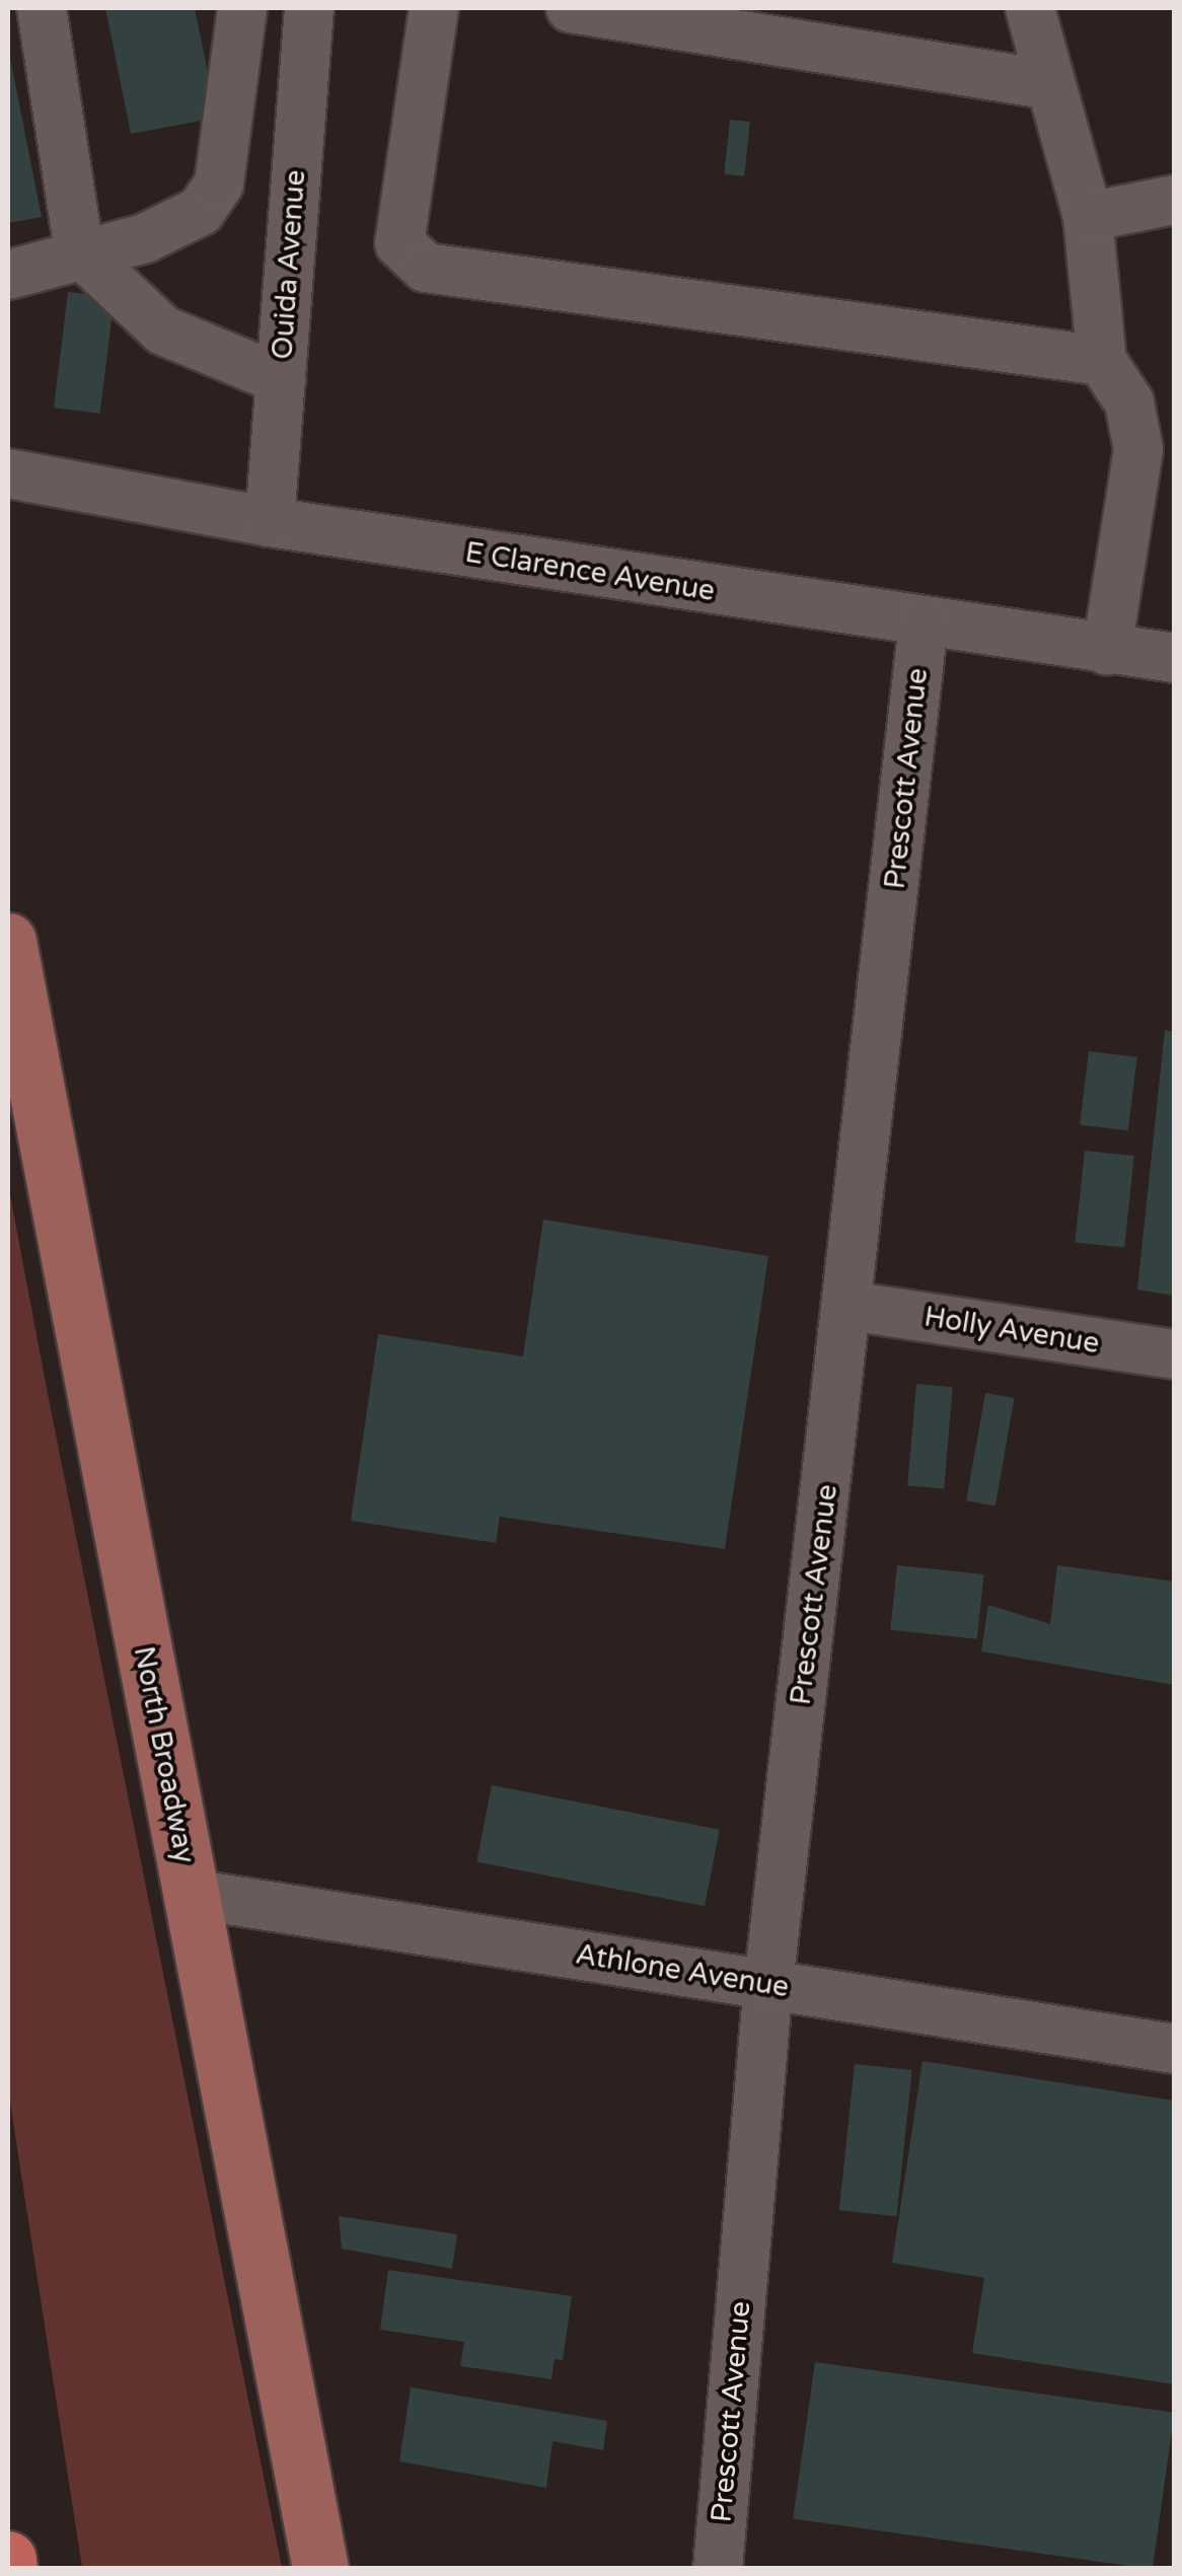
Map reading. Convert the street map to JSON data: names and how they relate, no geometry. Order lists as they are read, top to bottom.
{
  "streets": {
    "main road": ["North Broadway"],
    "street": [
      "Ouida Avenue",
      "E Clarence Avenue",
      "Prescott Avenue",
      "Holly Avenue",
      "Athlone Avenue"
    ]
  },
  "crossings": [
    ["Ouida Avenue", "E Clarence Avenue"],
    ["E Clarence Avenue", "Prescott Avenue"],
    ["Prescott Avenue", "Holly Avenue"],
    ["Prescott Avenue", "Athlone Avenue"],
    ["North Broadway", "Athlone Avenue"]
  ]
}
